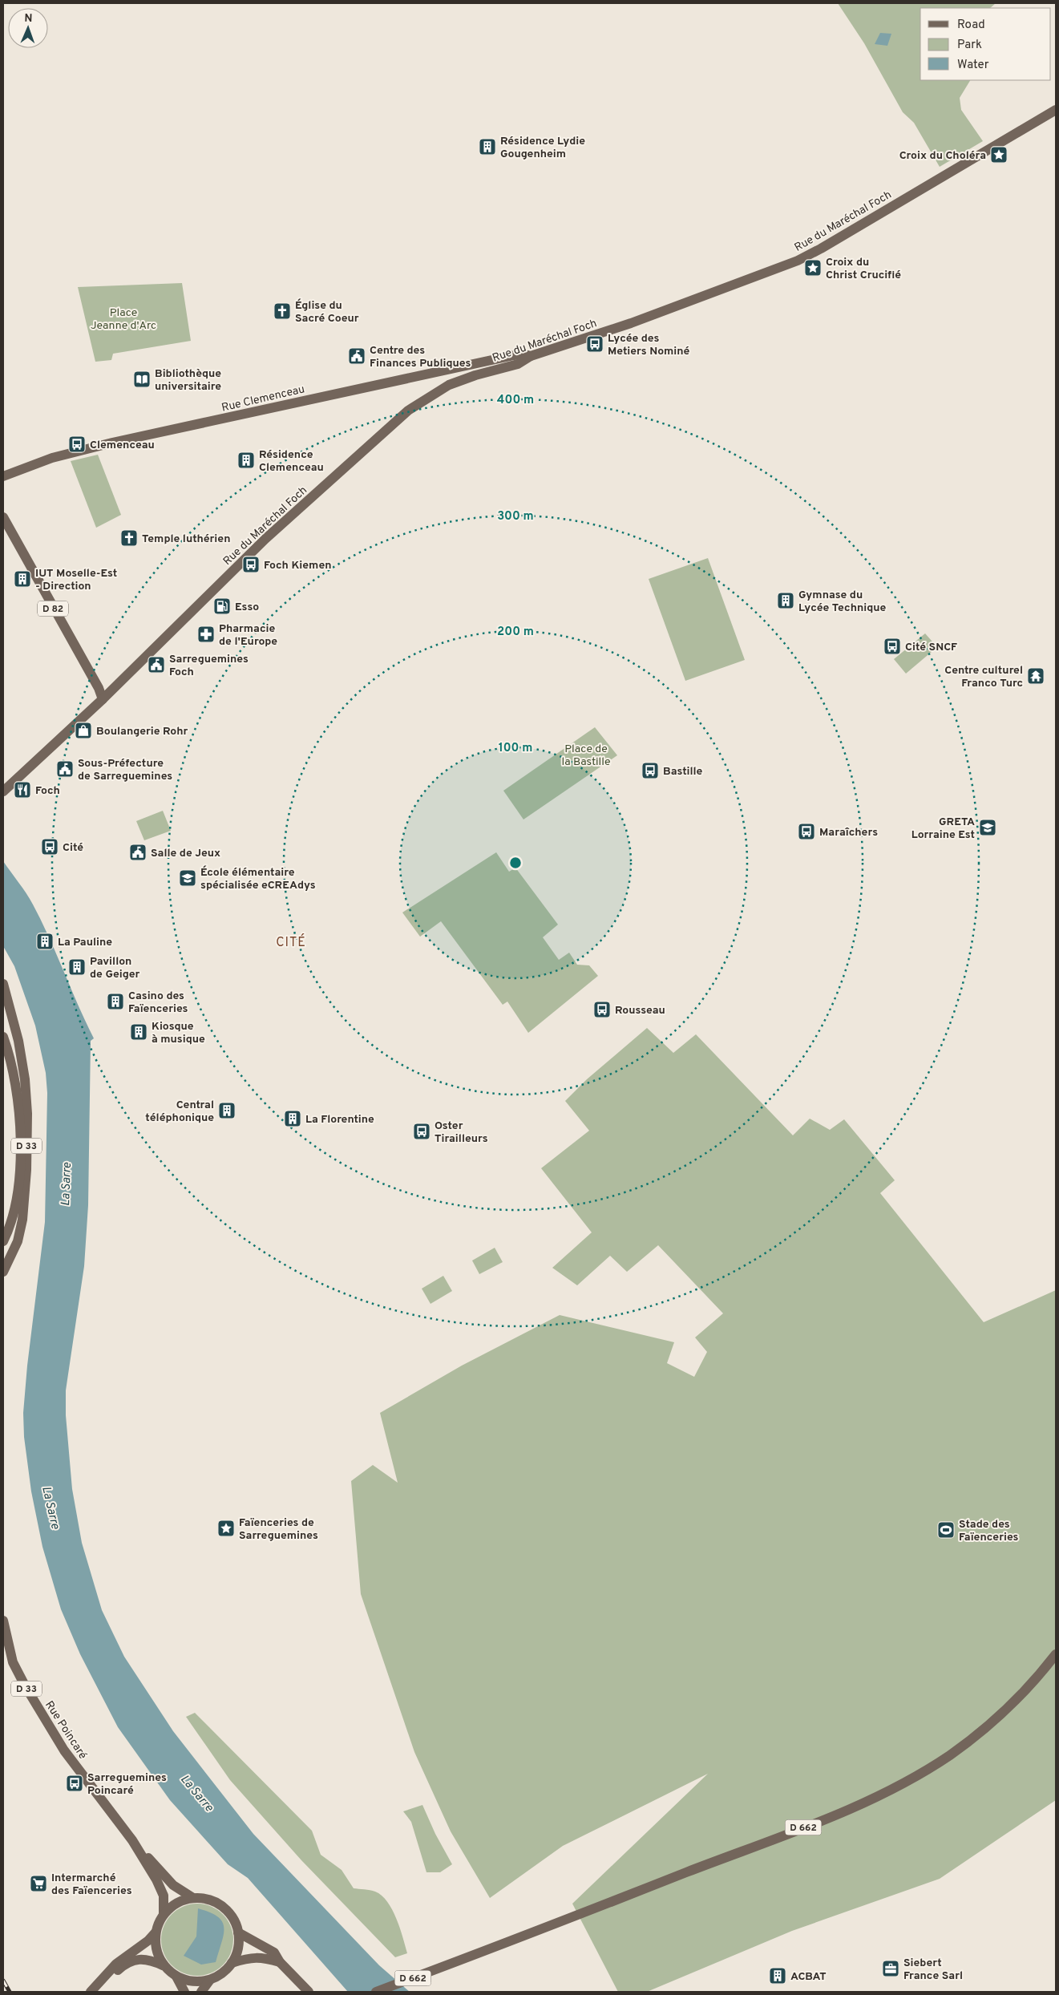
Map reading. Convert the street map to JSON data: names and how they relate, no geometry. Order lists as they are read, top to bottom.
{
  "streets": {
    "main road": [
      "Rue du Maréchal Foch",
      "Rue Clemenceau",
      "D 82",
      "D 33",
      "Rue Poincaré",
      "D 662"
    ]
  },
  "crossings": [
    ["Rue du Maréchal Foch", "Rue Clemenceau"],
    ["Rue du Maréchal Foch", "D 82"]
  ],
  "districts": ["CITÉ"],
  "water": ["La Sarre"],
  "parks": ["Place Jeanne d'Arc", "Place de la Bastille"],
  "places": {
    "building": [
      "Résidence Lydie Gougenheim",
      "Résidence Clemenceau",
      "IUT Moselle-Est - Direction",
      "Gymnase du Lycée Technique",
      "La Pauline",
      "Pavillon de Geiger",
      "Casino des Faïenceries",
      "Kiosque à musique",
      "Central téléphonique",
      "La Florentine",
      "ACBAT"
    ],
    "place": ["Croix du Choléra", "Croix du Christ Crucifié", "Faïenceries de Sarreguemines"],
    "church": ["Église du Sacré Coeur", "Temple luthérien"],
    "bus stop": [
      "Lycée des Metiers Nominé",
      "Clemenceau",
      "Foch Kiemen",
      "Cité SNCF",
      "Bastille",
      "Maraîchers",
      "Cité",
      "Rousseau",
      "Oster Tirailleurs",
      "Sarreguemines Poincaré"
    ],
    "public building": [
      "Centre des Finances Publiques",
      "Sarreguemines Foch",
      "Sous-Préfecture de Sarreguemines",
      "Salle de Jeux"
    ],
    "library": ["Bibliothèque universitaire"],
    "fuel station": ["Esso"],
    "pharmacy": ["Pharmacie de l'Europe"],
    "temple": ["Centre culturel Franco Turc"],
    "shop": ["Boulangerie Rohr"],
    "restaurant": ["Foch"],
    "school or university": ["GRETA Lorraine Est", "École élémentaire spécialisée eCREAdys"],
    "sports": ["Stade des Faïenceries"],
    "supermarket": ["Intermarché des Faïenceries"],
    "office": ["Siebert France Sarl"]
  },
  "legend": ["Road", "Park", "Water"],
  "north": "top",
  "rings": [
    "400 m",
    "300 m",
    "200 m",
    "100 m"
  ]
}
